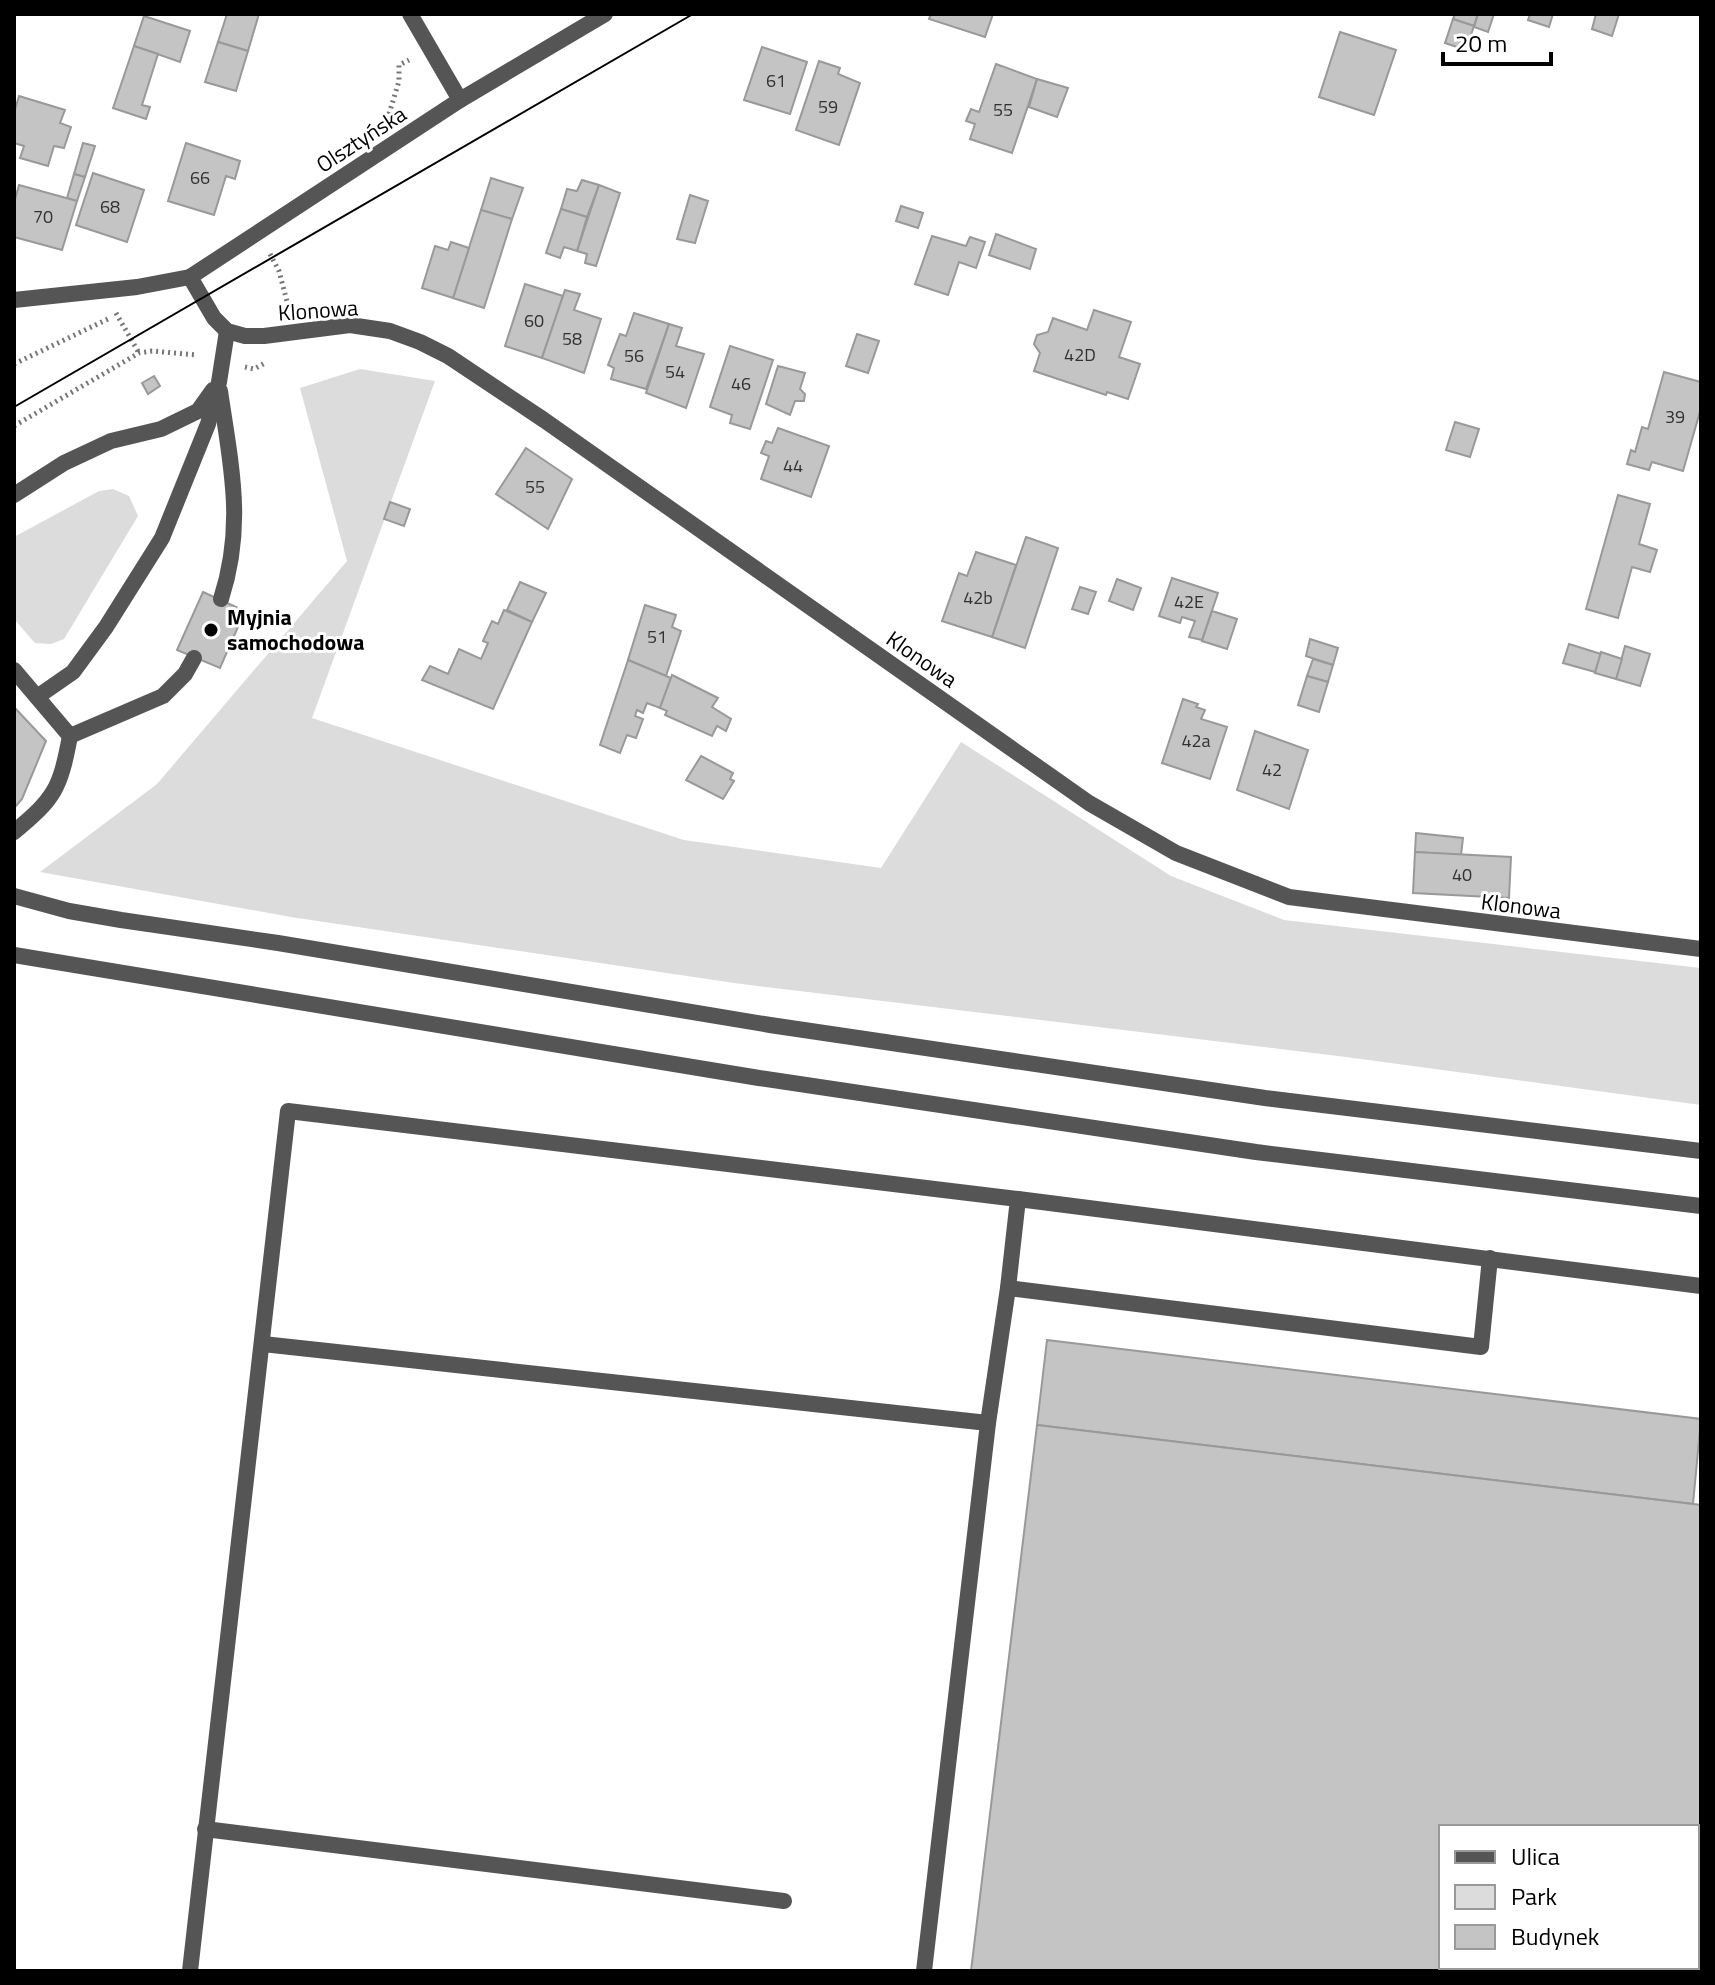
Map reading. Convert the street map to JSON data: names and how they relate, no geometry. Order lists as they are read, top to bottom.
{
  "streets": {
    "street": ["Olsztyńska", "Klonowa"]
  },
  "places": ["Myjnia samochodowa"],
  "house_numbers": [
    "61",
    "59",
    "55",
    "66",
    "68",
    "70",
    "60",
    "58",
    "42D",
    "56",
    "54",
    "46",
    "39",
    "44",
    "55",
    "42b",
    "42E",
    "51",
    "42a",
    "42",
    "40"
  ],
  "legend": ["Ulica", "Park", "Budynek"],
  "scale_bar": "20 m"
}
